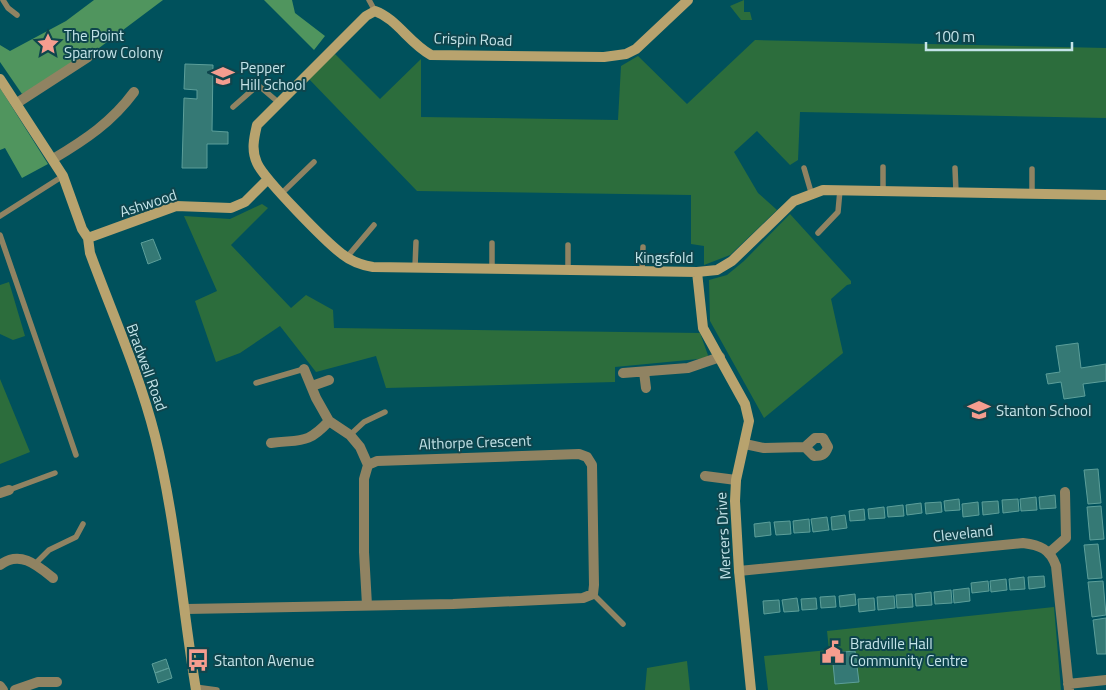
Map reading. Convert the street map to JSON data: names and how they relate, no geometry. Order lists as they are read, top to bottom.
{
  "streets": {
    "street": [
      "Crispin Road",
      "Ashwood",
      "Kingsfold",
      "Bradwell Road",
      "Althorpe Crescent",
      "Cleveland",
      "Mercers Drive"
    ]
  },
  "crossings": [
    ["Ashwood", "Kingsfold"],
    ["Ashwood", "Bradwell Road"],
    ["Kingsfold", "Mercers Drive"],
    ["Cleveland", "Mercers Drive"]
  ],
  "places": {
    "place": ["The Point Sparrow Colony"],
    "school or university": ["Pepper Hill School", "Stanton School"],
    "public building": ["Bradville Hall Community Centre"],
    "bus stop": ["Stanton Avenue"]
  },
  "scale_bar": "100 m"
}
